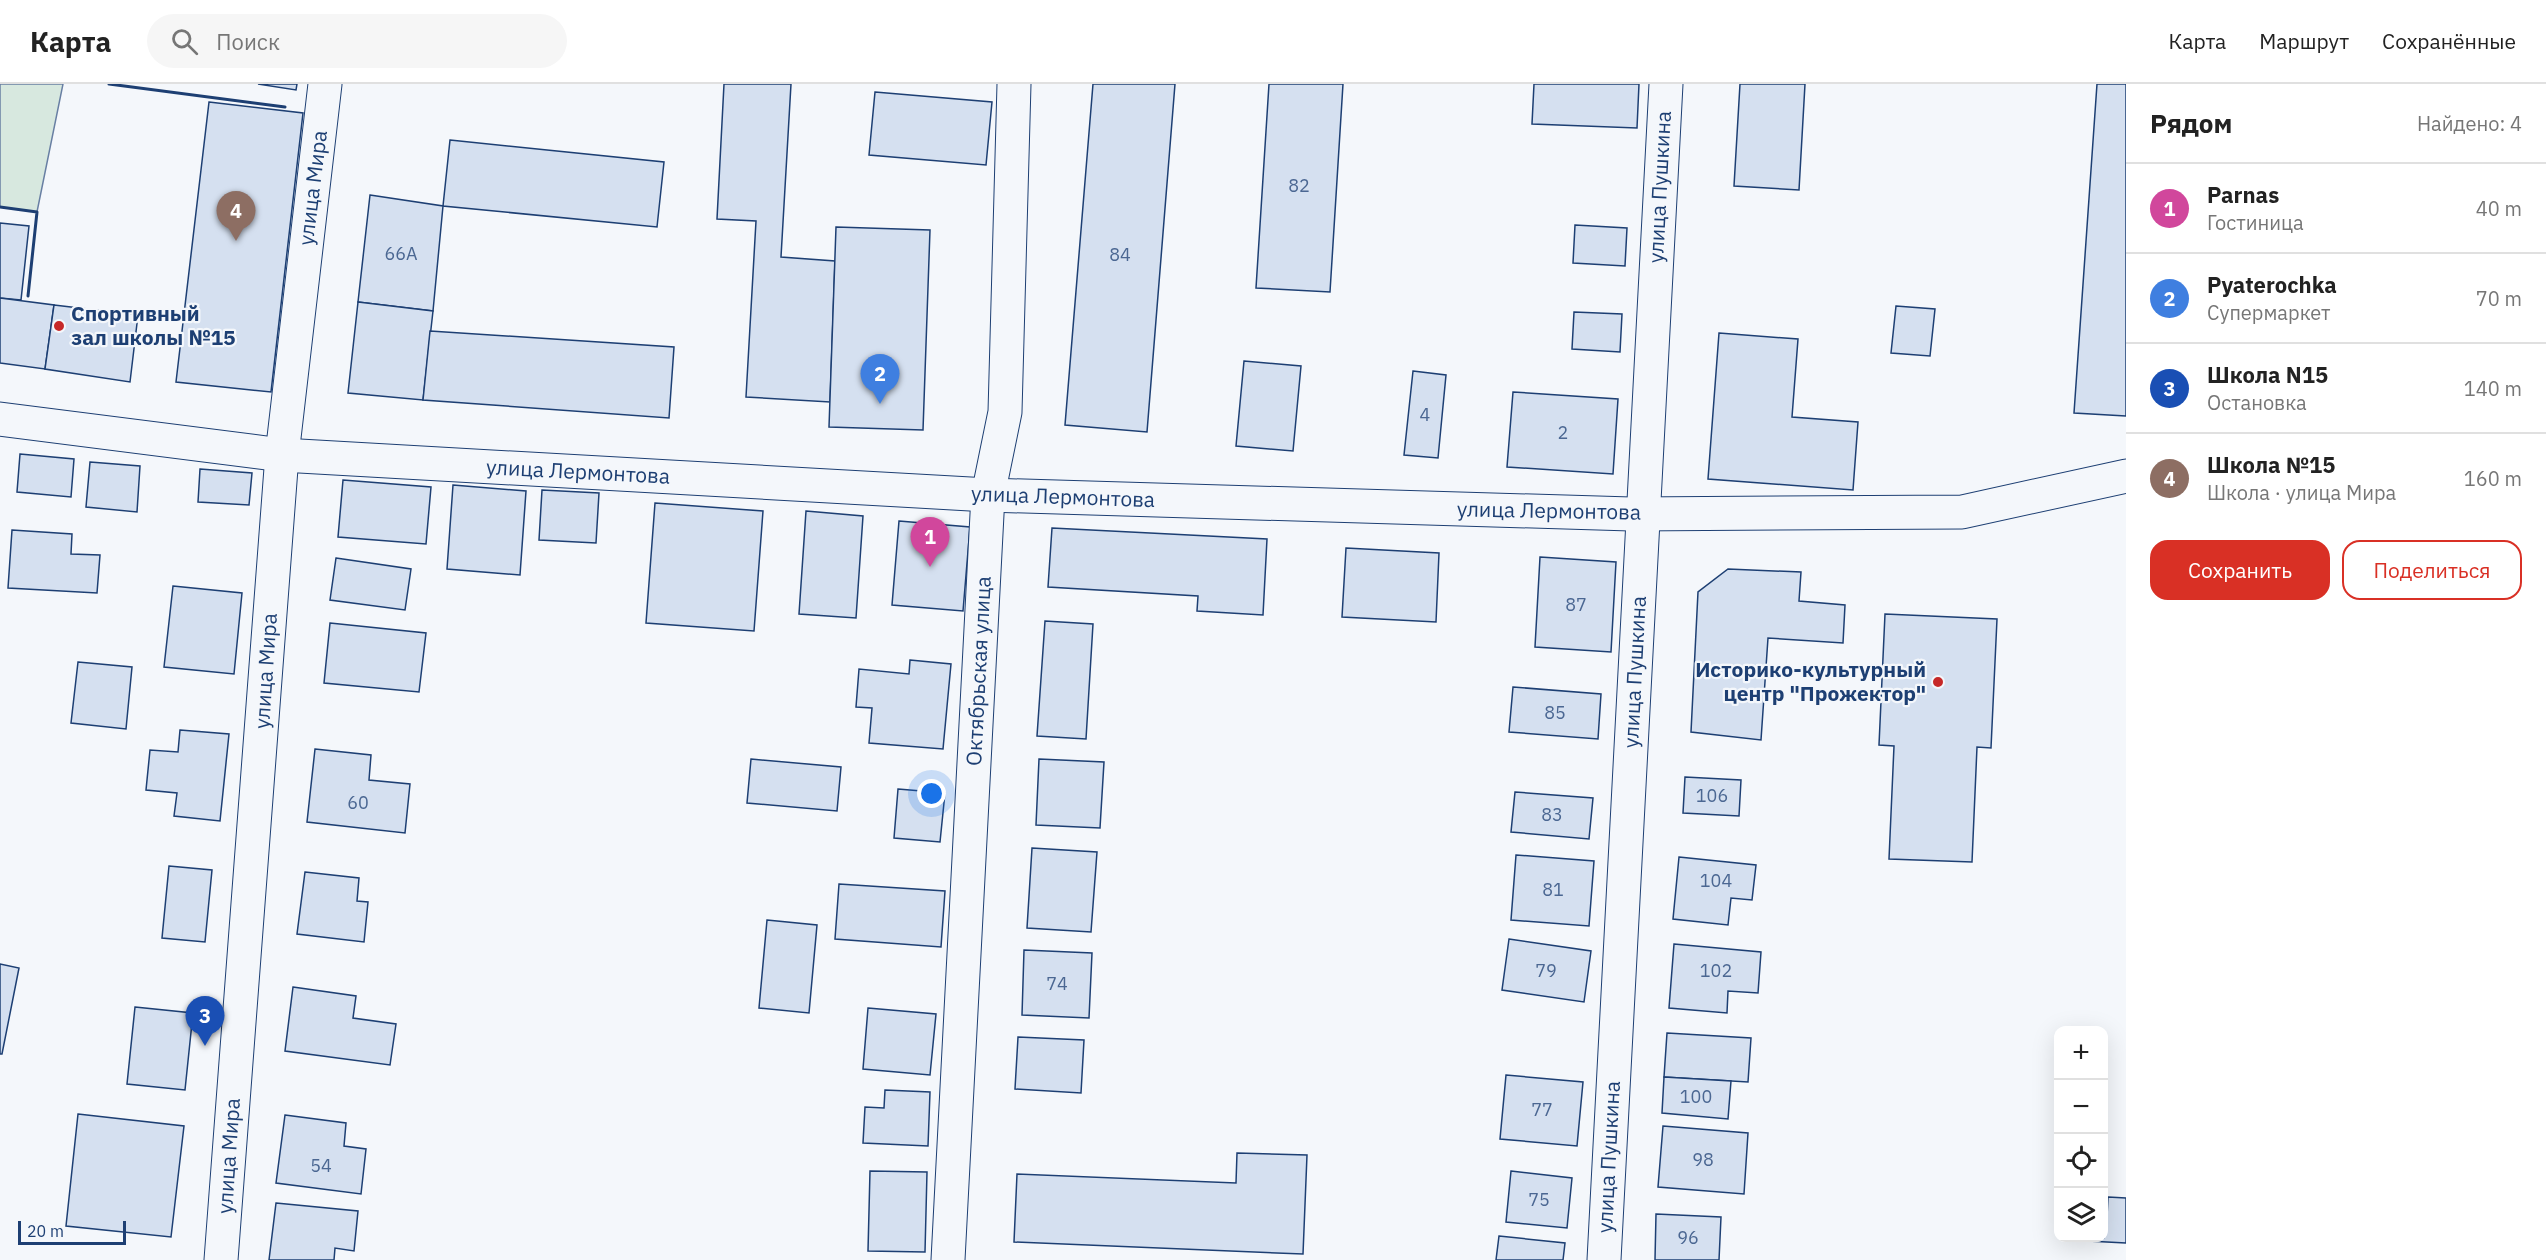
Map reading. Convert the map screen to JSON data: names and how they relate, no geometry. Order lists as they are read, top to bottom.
{
  "streets": {
    "street": [
      "улица Пушкина",
      "улица Мира",
      "улица Лермонтова",
      "Октябрьская улица"
    ]
  },
  "crossings": [
    ["улица Пушкина", "улица Лермонтова"],
    ["улица Мира", "улица Лермонтова"],
    ["улица Лермонтова", "Октябрьская улица"]
  ],
  "places": ["Спортивный зал школы №15", "Историко-культурный центр \"Прожектор\""],
  "house_numbers": [
    "82",
    "66А",
    "84",
    "4",
    "2",
    "87",
    "85",
    "106",
    "60",
    "83",
    "104",
    "81",
    "79",
    "102",
    "74",
    "100",
    "77",
    "98",
    "54",
    "75",
    "96"
  ],
  "scale_bar": "20 m",
  "page": {
    "header": "Карта",
    "search": "Поиск",
    "nav": ["Карта", "Маршрут", "Сохранённые"],
    "heading": ["Рядом", "Найдено: 4"],
    "list": [
      {
        "mark": "1",
        "name": "Parnas",
        "note": "Гостиница",
        "value": "40 m"
      },
      {
        "mark": "2",
        "name": "Pyaterochka",
        "note": "Супермаркет",
        "value": "70 m"
      },
      {
        "mark": "3",
        "name": "Школа N15",
        "note": "Остановка",
        "value": "140 m"
      },
      {
        "mark": "4",
        "name": "Школа №15",
        "note": "Школа · улица Мира",
        "value": "160 m"
      }
    ],
    "pins": [
      "4",
      "2",
      "1",
      "3"
    ],
    "buttons": ["Сохранить", "Поделиться"],
    "map_buttons": ["+", "−"],
    "scale": "20 m"
  }
}
